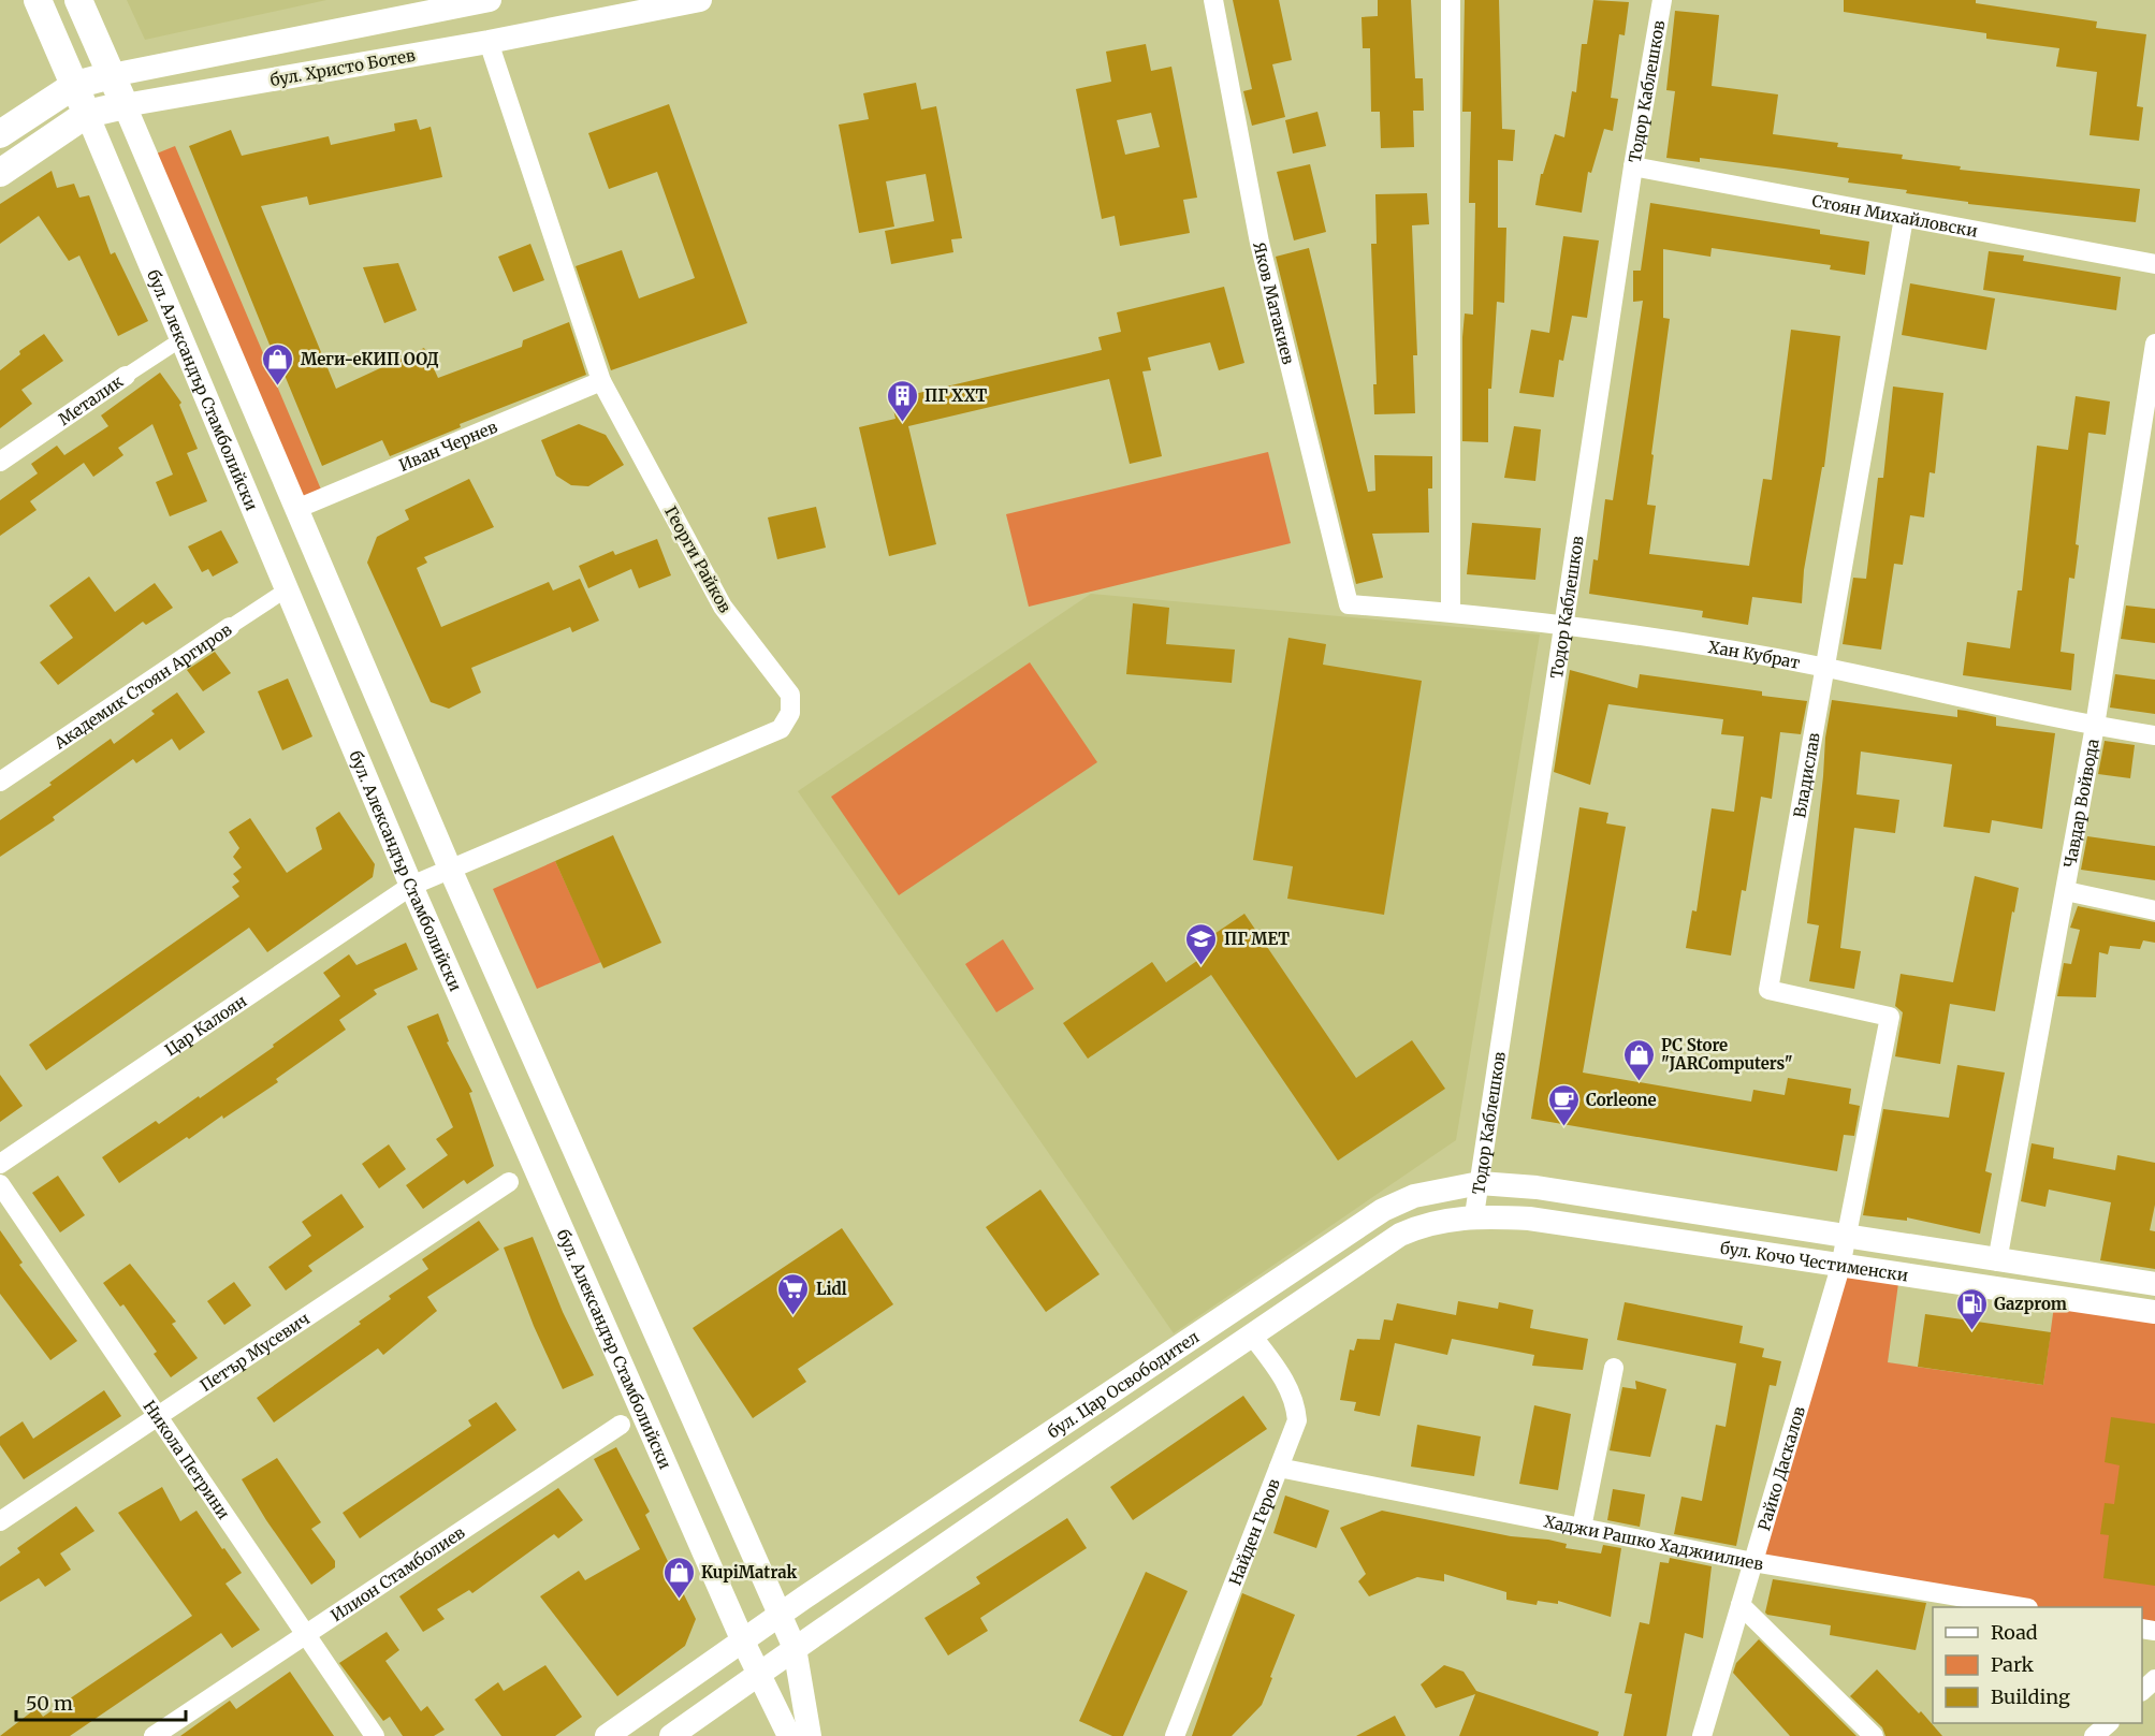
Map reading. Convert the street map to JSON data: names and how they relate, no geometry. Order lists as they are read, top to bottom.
{
  "streets": {
    "main road": ["бул. Христо Ботев", "бул. Александър Стамболийски"],
    "street": [
      "Тодор Каблешков",
      "Стоян Михайловски",
      "Яков Матакиев",
      "Металик",
      "Иван Чернев",
      "Георги Райков",
      "Хан Кубрат",
      "Академик Стоян Аргиров",
      "Владислав",
      "Чавдар Войвода",
      "Цар Калоян",
      "бул. Кочо Честименски",
      "Петър Мусевич",
      "бул. Цар Освободител",
      "Никола Петрини",
      "Райко Даскалов",
      "Найден Геров",
      "Хаджи Рашко Хаджиилиев",
      "Илион Стамболиев"
    ]
  },
  "crossings": [
    ["бул. Христо Ботев", "бул. Александър Стамболийски"],
    ["бул. Христо Ботев", "Георги Райков"],
    ["Тодор Каблешков", "Стоян Михайловски"],
    ["Тодор Каблешков", "Хан Кубрат"],
    ["Тодор Каблешков", "бул. Кочо Честименски"],
    ["Тодор Каблешков", "бул. Цар Освободител"],
    ["Стоян Михайловски", "Владислав"],
    ["Яков Матакиев", "Хан Кубрат"],
    ["бул. Александър Стамболийски", "Металик"],
    ["бул. Александър Стамболийски", "Георги Райков"],
    ["бул. Александър Стамболийски", "Академик Стоян Аргиров"],
    ["бул. Александър Стамболийски", "Цар Калоян"],
    ["бул. Александър Стамболийски", "бул. Цар Освободител"],
    ["бул. Александър Стамболийски", "Илион Стамболиев"],
    ["Иван Чернев", "Георги Райков"],
    ["Георги Райков", "Цар Калоян"],
    ["Хан Кубрат", "Владислав"],
    ["Хан Кубрат", "Чавдар Войвода"],
    ["Владислав", "бул. Кочо Честименски"],
    ["Владислав", "Райко Даскалов"],
    ["Чавдар Войвода", "бул. Кочо Честименски"],
    ["бул. Кочо Честименски", "бул. Цар Освободител"],
    ["бул. Кочо Честименски", "Райко Даскалов"],
    ["Петър Мусевич", "Никола Петрини"],
    ["бул. Цар Освободител", "Найден Геров"],
    ["Никола Петрини", "Илион Стамболиев"],
    ["Райко Даскалов", "Хаджи Рашко Хаджиилиев"],
    ["Найден Геров", "Хаджи Рашко Хаджиилиев"]
  ],
  "places": {
    "shop": ["Меги-еКИП ООД", "PC Store \"JARComputers\"", "KupiMatrak"],
    "building": ["ПГ ХХТ"],
    "school or university": ["ПГ МЕТ"],
    "cafe": ["Corleone"],
    "supermarket": ["Lidl"],
    "fuel station": ["Gazprom"]
  },
  "legend": ["Road", "Park", "Building"],
  "scale_bar": "50 m"
}
